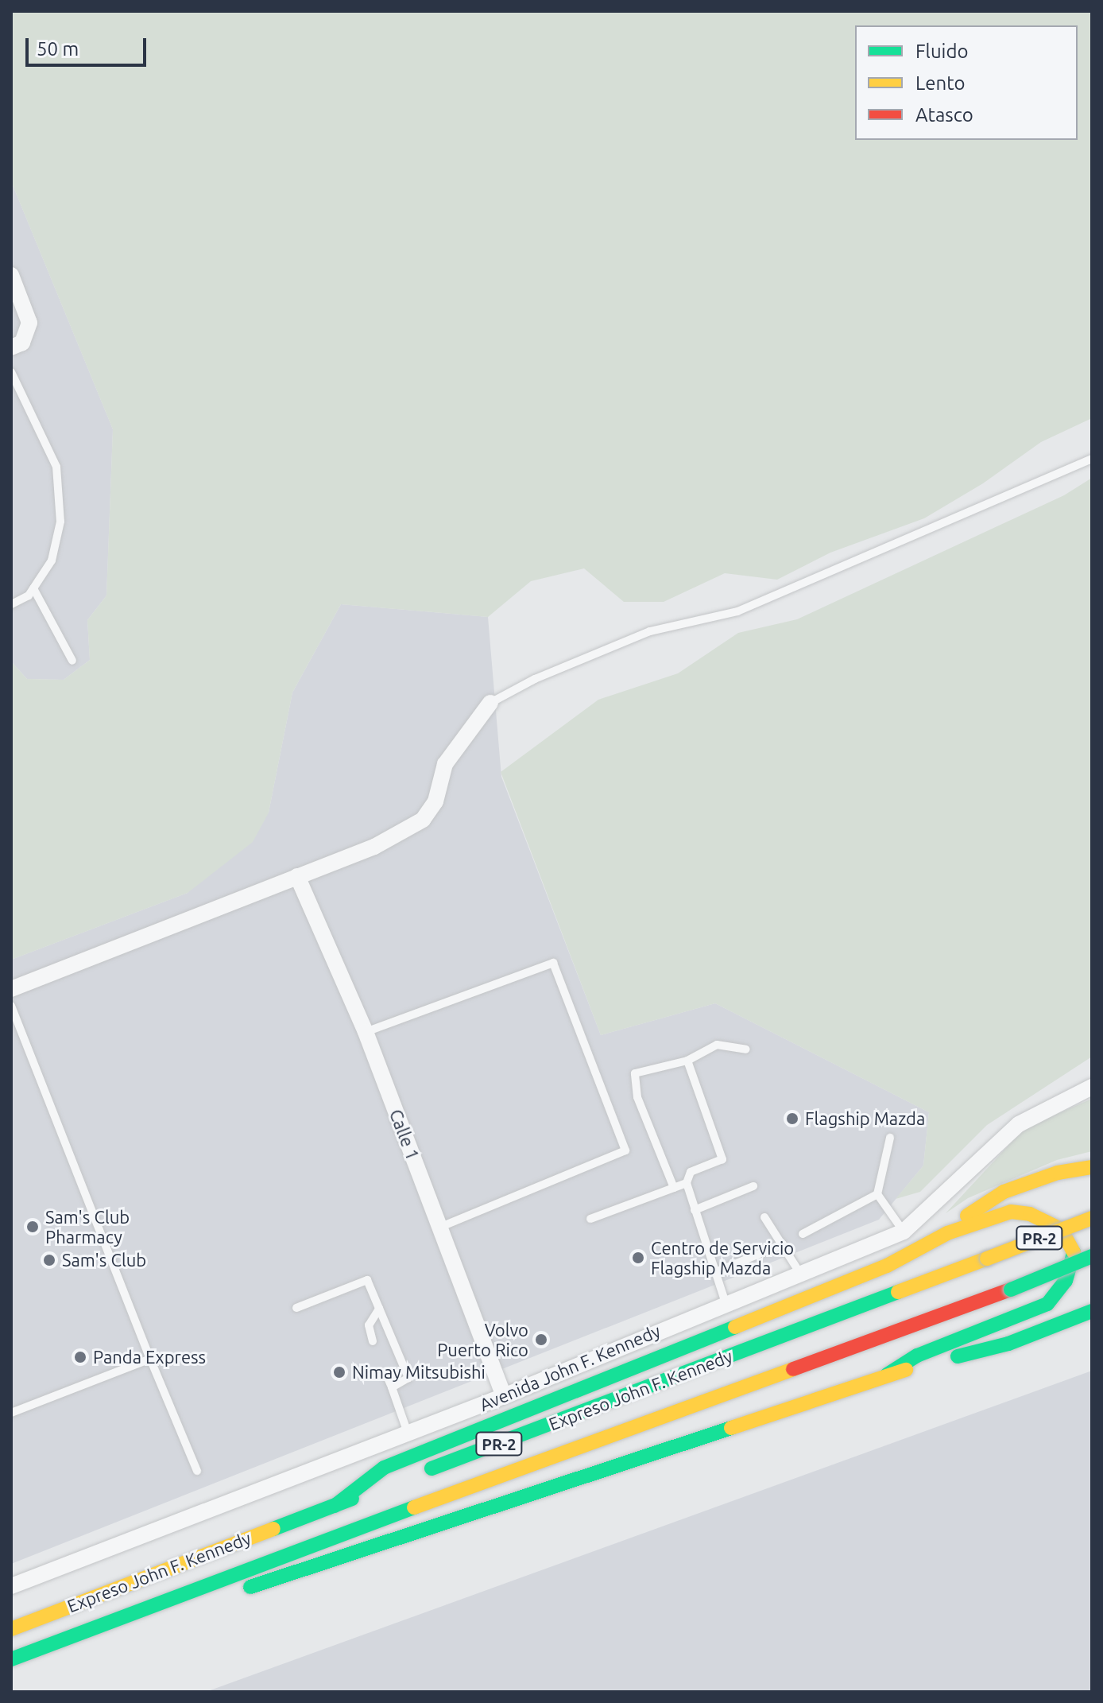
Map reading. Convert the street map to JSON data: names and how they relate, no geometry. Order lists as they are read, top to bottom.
{
  "streets": {
    "highway": ["PR-2", "Expreso John F. Kennedy"],
    "street": ["Calle 1", "Avenida John F. Kennedy"]
  },
  "crossings": [
    ["Calle 1", "Avenida John F. Kennedy"]
  ],
  "places": [
    "Flagship Mazda",
    "Sam's Club Pharmacy",
    "Centro de Servicio Flagship Mazda",
    "Sam's Club",
    "Volvo Puerto Rico",
    "Panda Express",
    "Nimay Mitsubishi"
  ],
  "legend": ["Fluido", "Lento", "Atasco"],
  "scale_bar": "50 m"
}
